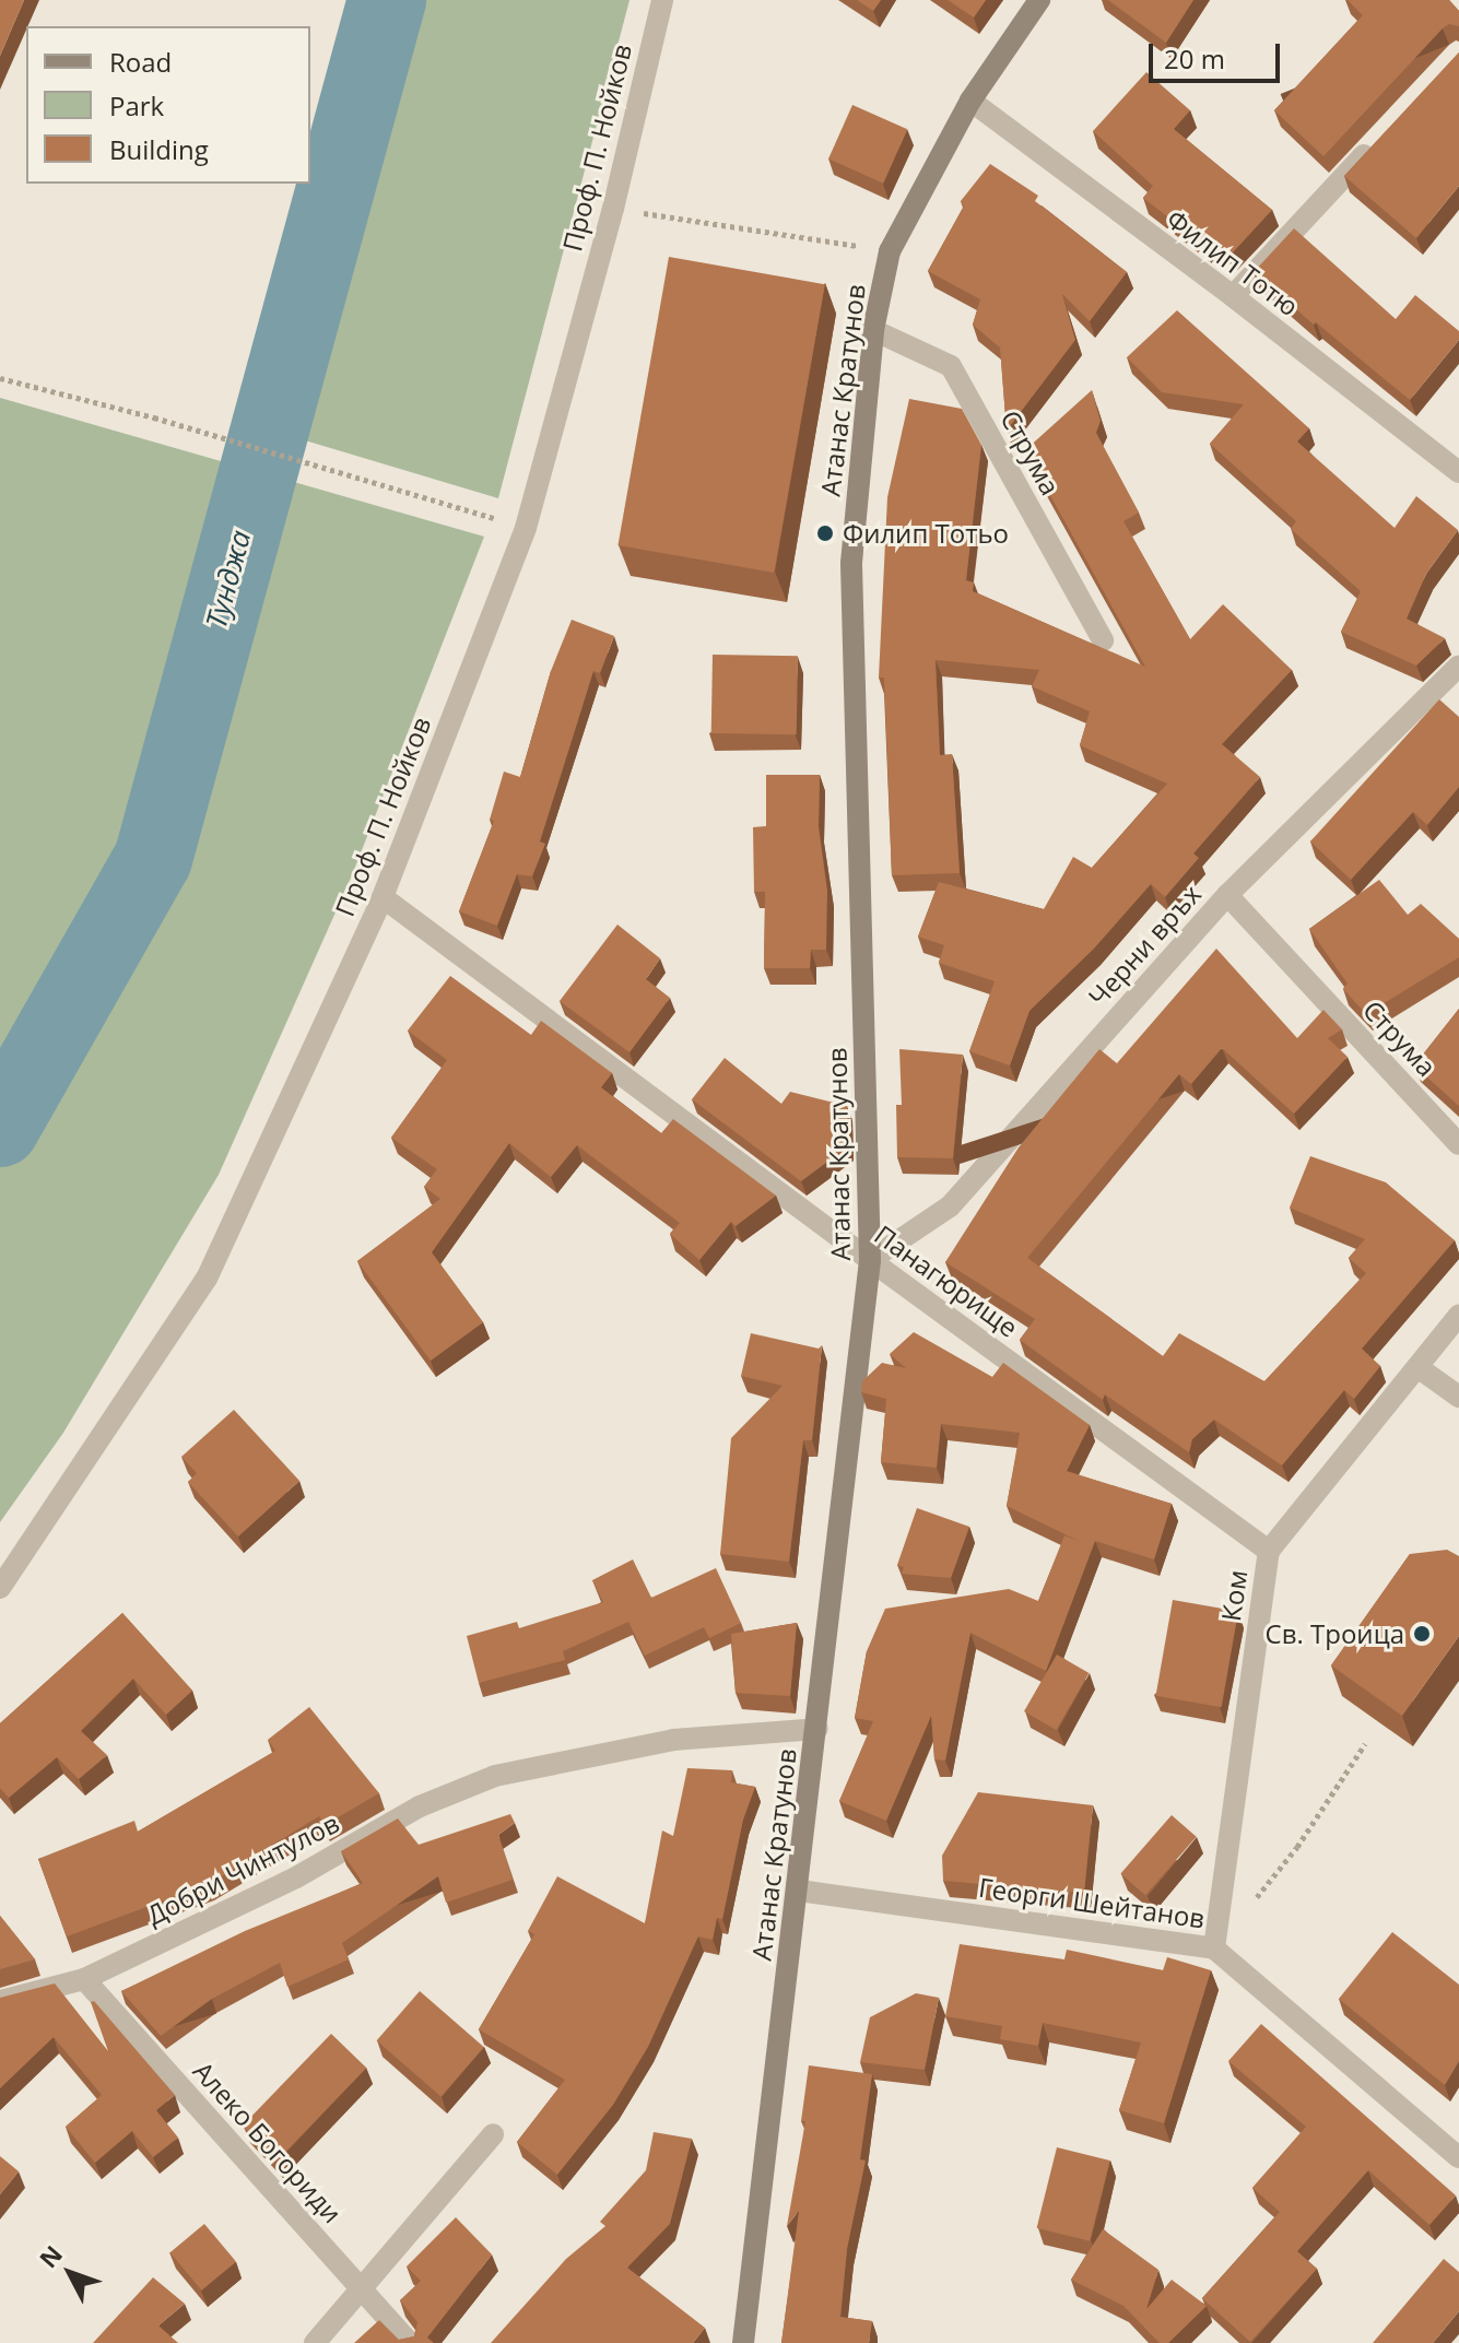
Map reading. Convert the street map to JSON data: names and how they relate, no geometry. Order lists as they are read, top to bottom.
{
  "streets": {
    "street": [
      "Проф. П. Нойков",
      "Филип Тотю",
      "Атанас Кратунов",
      "Струма",
      "Черни връх",
      "Панагюрище",
      "Ком",
      "Добри Чинтулов",
      "Георги Шейтанов",
      "Алеко Богориди"
    ]
  },
  "crossings": [
    ["Проф. П. Нойков", "Панагюрище"],
    ["Филип Тотю", "Атанас Кратунов"],
    ["Атанас Кратунов", "Струма"],
    ["Атанас Кратунов", "Черни връх"],
    ["Атанас Кратунов", "Панагюрище"],
    ["Атанас Кратунов", "Добри Чинтулов"],
    ["Атанас Кратунов", "Георги Шейтанов"],
    ["Струма", "Черни връх"],
    ["Черни връх", "Панагюрище"],
    ["Панагюрище", "Ком"],
    ["Ком", "Георги Шейтанов"],
    ["Добри Чинтулов", "Алеко Богориди"]
  ],
  "water": ["Тунджа"],
  "places": ["Филип Тотьо", "Св. Троица"],
  "legend": ["Road", "Park", "Building"],
  "scale_bar": "20 m",
  "north": "top left"
}
